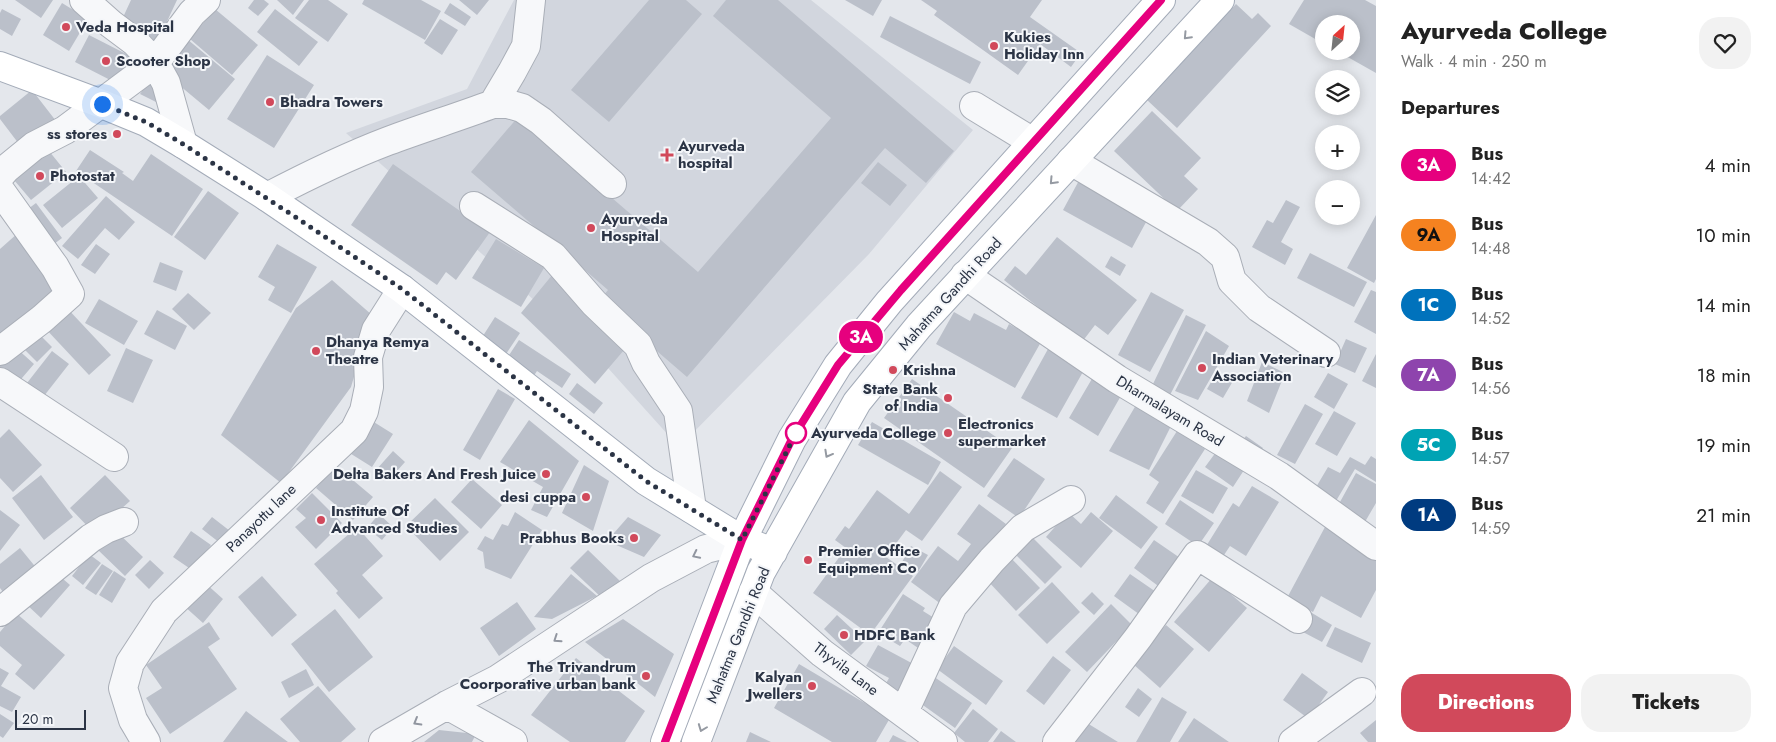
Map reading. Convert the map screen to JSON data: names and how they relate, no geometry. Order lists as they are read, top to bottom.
{
  "streets": {
    "main road": ["Mahatma Gandhi Road"],
    "street": ["Dharmalayam Road", "Panayottu lane", "Thyvila Lane"]
  },
  "crossings": [
    ["Mahatma Gandhi Road", "Dharmalayam Road"],
    ["Mahatma Gandhi Road", "Thyvila Lane"]
  ],
  "places": {
    "other": [
      "Veda Hospital",
      "Kukies Holiday Inn",
      "Scooter Shop",
      "Bhadra Towers",
      "ss stores",
      "Photostat",
      "Ayurveda Hospital",
      "Dhanya Remya Theatre",
      "Indian Veterinary Association",
      "Krishna",
      "State Bank of India",
      "Ayurveda College",
      "Electronics supermarket",
      "Delta Bakers And Fresh Juice",
      "desi cuppa",
      "Institute Of Advanced Studies",
      "Prabhus Books",
      "Premier Office Equipment Co",
      "HDFC Bank",
      "The Trivandrum Coorporative urban bank",
      "Kalyan Jwellers"
    ],
    "health": ["Ayurveda hospital"]
  },
  "lines": ["bus line 3A"],
  "scale_bar": "20 m",
  "north": "top right",
  "page": {
    "on_map": "3A",
    "heading": [
      ["Ayurveda College", "Walk · 4 min · 250 m"],
      "Departures"
    ],
    "map_buttons": ["+", "−"],
    "list": [
      {
        "mark": "3A",
        "name": "Bus",
        "note": "14:42",
        "value": "4 min"
      },
      {
        "mark": "9A",
        "name": "Bus",
        "note": "14:48",
        "value": "10 min"
      },
      {
        "mark": "1C",
        "name": "Bus",
        "note": "14:52",
        "value": "14 min"
      },
      {
        "mark": "7A",
        "name": "Bus",
        "note": "14:56",
        "value": "18 min"
      },
      {
        "mark": "5C",
        "name": "Bus",
        "note": "14:57",
        "value": "19 min"
      },
      {
        "mark": "1A",
        "name": "Bus",
        "note": "14:59",
        "value": "21 min"
      }
    ],
    "buttons": ["Directions", "Tickets"],
    "scale": "20 m"
  }
}
